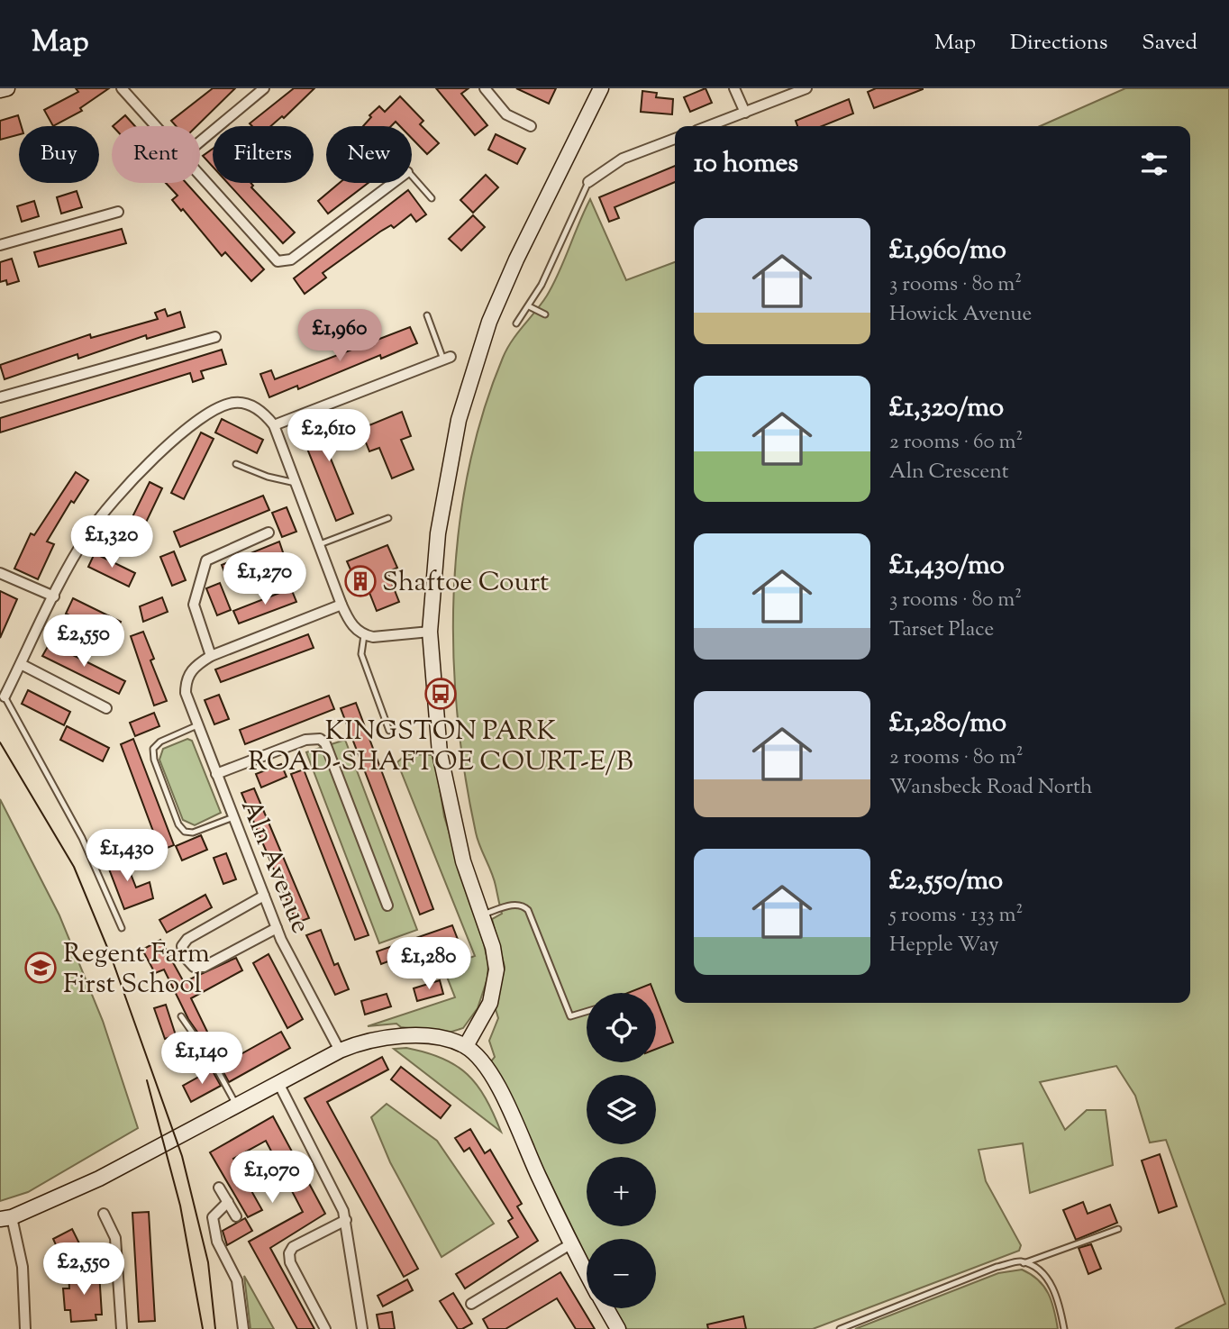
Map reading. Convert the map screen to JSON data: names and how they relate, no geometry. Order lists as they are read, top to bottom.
{
  "streets": {
    "street": ["Aln Avenue"]
  },
  "places": {
    "building": ["Shaftoe Court"],
    "bus stop": ["KINGSTON PARK ROAD-SHAFTOE COURT-E/B"],
    "school or university": ["Regent Farm First School"]
  },
  "page": {
    "header": "Map",
    "nav": ["Map", "Directions", "Saved"],
    "chip": [
      "Buy",
      "Rent",
      "Filters",
      "New"
    ],
    "heading": "10 homes",
    "list": [
      {
        "name": "£1,960/mo",
        "note": "3 rooms · 80 m² · Howick Avenue"
      },
      {
        "name": "£1,320/mo",
        "note": "2 rooms · 60 m² · Aln Crescent"
      },
      {
        "name": "£1,430/mo",
        "note": "3 rooms · 80 m² · Tarset Place"
      },
      {
        "name": "£1,280/mo",
        "note": "2 rooms · 80 m² · Wansbeck Road North"
      },
      {
        "name": "£2,550/mo",
        "note": "5 rooms · 133 m² · Hepple Way"
      }
    ],
    "price": [
      "£1,960",
      "£2,610",
      "£1,320",
      "£1,270",
      "£2,550",
      "£1,430",
      "£1,280",
      "£1,140",
      "£1,070",
      "£2,550"
    ],
    "map_buttons": ["+", "−"]
  }
}
